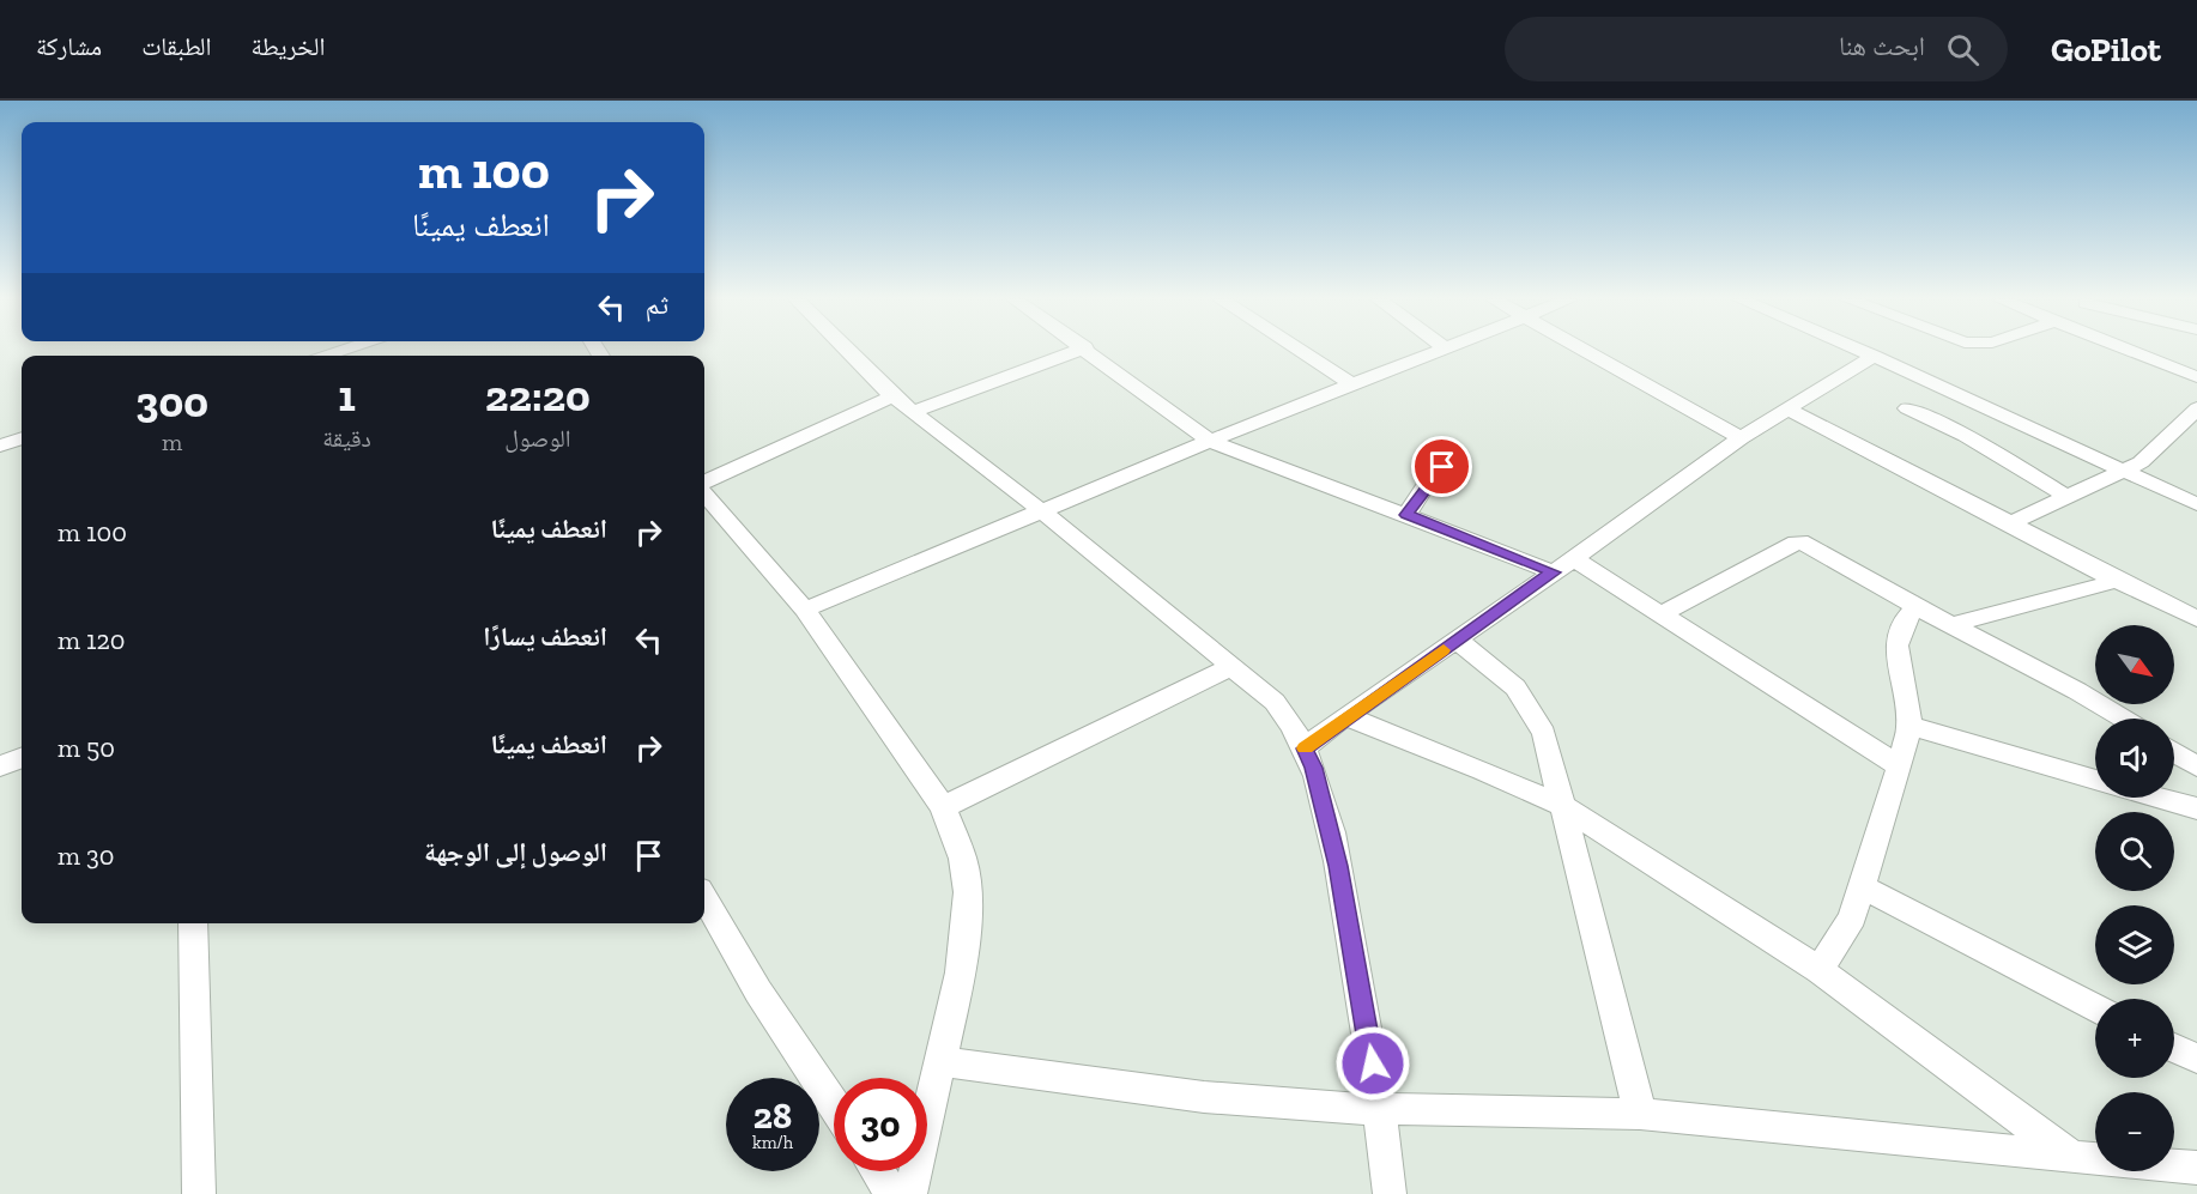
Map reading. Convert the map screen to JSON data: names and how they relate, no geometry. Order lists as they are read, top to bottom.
{
  "north": "bottom right",
  "page": {
    "header": "GoPilot",
    "search": "ابحث هنا",
    "nav": ["الخريطة", "الطبقات", "مشاركة"],
    "turn": ["100 m", "انعطف يمينًا"],
    "then": "ثم",
    "eta": [
      "22:20",
      "الوصول",
      "1",
      "دقيقة",
      "300",
      "m"
    ],
    "list": [
      {
        "name": "انعطف يمينًا",
        "value": "100 m"
      },
      {
        "name": "انعطف يسارًا",
        "value": "120 m"
      },
      {
        "name": "انعطف يمينًا",
        "value": "50 m"
      },
      {
        "name": "الوصول إلى الوجهة",
        "value": "30 m"
      }
    ],
    "map_buttons": ["+", "−"],
    "speed": "28 km/h",
    "limit": "30"
  }
}
